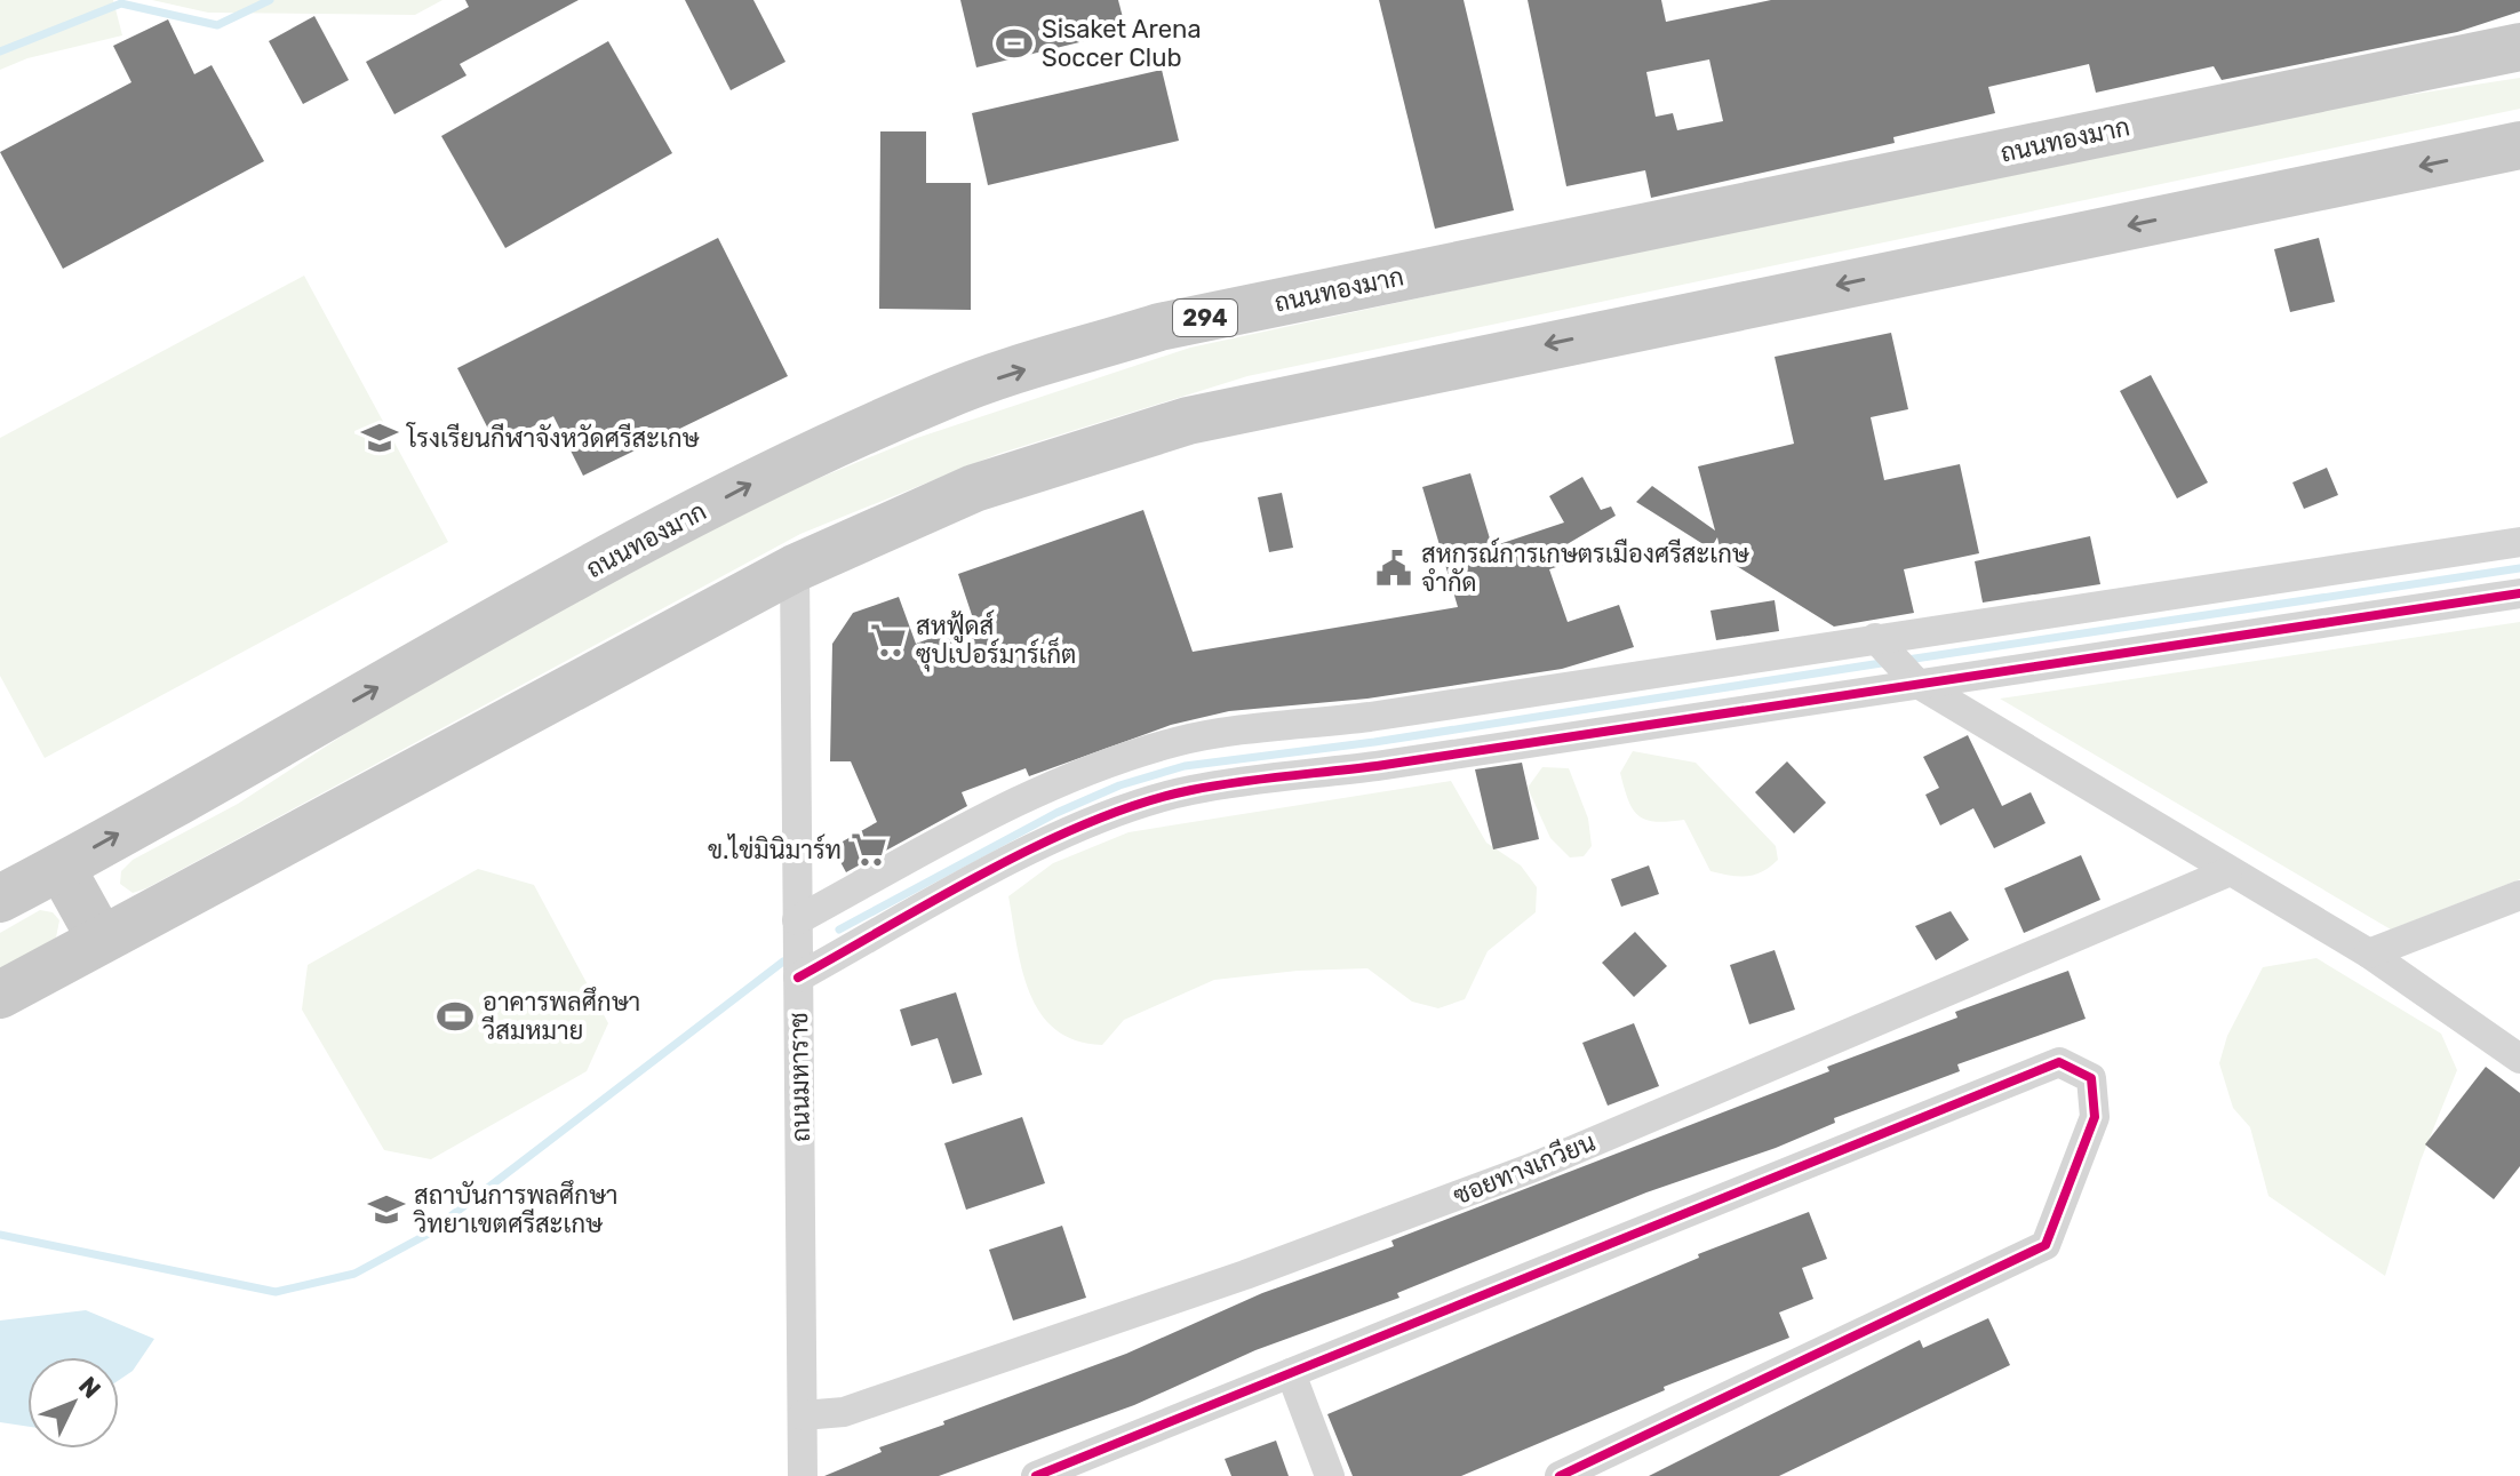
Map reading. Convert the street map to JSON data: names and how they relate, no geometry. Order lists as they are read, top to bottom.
{
  "streets": {
    "main road": ["ถนนทองมาก", "294"],
    "street": ["ถนนมหาราช", "ซอยทางเกวียน"]
  },
  "crossings": [
    ["ถนนมหาราช", "ซอยทางเกวียน"]
  ],
  "places": {
    "sports": ["Sisaket Arena Soccer Club", "อาคารพลศึกษา วีสมหมาย"],
    "school or university": ["โรงเรียนกีฬาจังหวัดศรีสะเกษ", "สถาบันการพลศึกษา วิทยาเขตศรีสะเกษ"],
    "public building": ["สหกรณ์การเกษตรเมืองศรีสะเกษ จำกัด"],
    "supermarket": ["สหฟู้ดส์ ซุปเปอร์มาร์เก็ต", "ข.ไข่มินิมาร์ท"]
  },
  "north": "top right"
}
